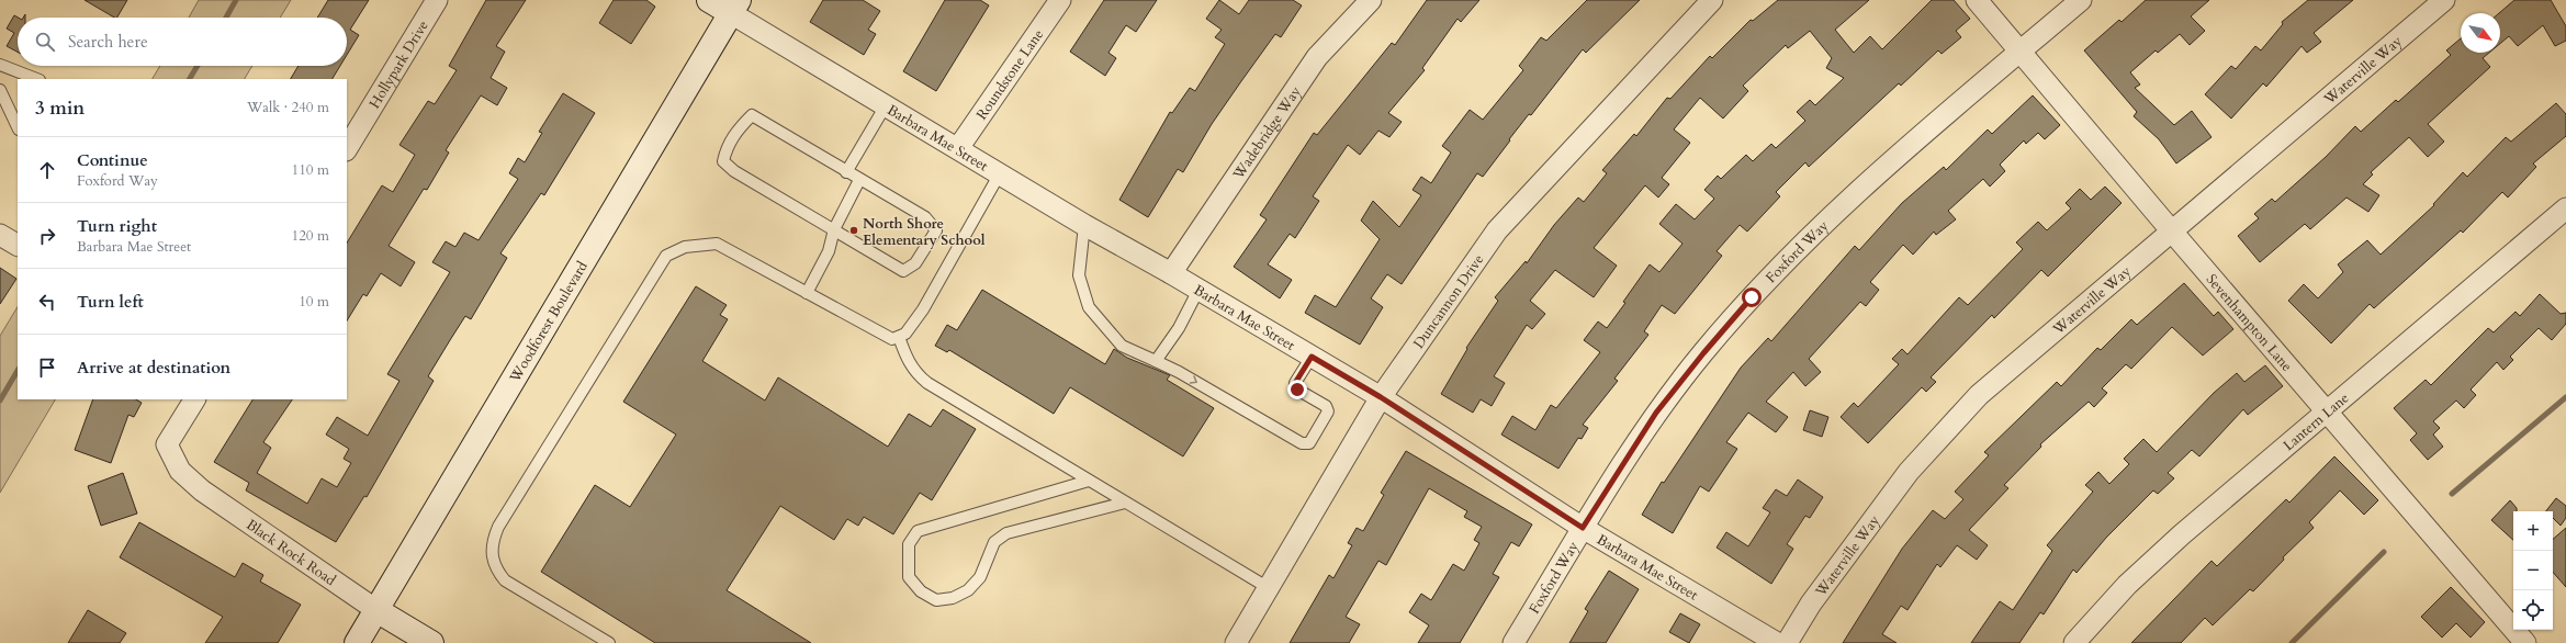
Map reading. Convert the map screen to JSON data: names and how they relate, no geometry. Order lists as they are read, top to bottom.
{
  "streets": {
    "main road": ["Barbara Mae Street", "Woodforest Boulevard", "Black Rock Road"],
    "street": [
      "Hollypark Drive",
      "Waterville Way",
      "Roundstone Lane",
      "Wadebridge Way",
      "Foxford Way",
      "Duncannon Drive",
      "Sevenhampton Lane",
      "Lantern Lane"
    ]
  },
  "crossings": [
    ["Waterville Way", "Sevenhampton Lane"],
    ["Roundstone Lane", "Barbara Mae Street"],
    ["Wadebridge Way", "Barbara Mae Street"],
    ["Barbara Mae Street", "Foxford Way"],
    ["Barbara Mae Street", "Duncannon Drive"],
    ["Barbara Mae Street", "Woodforest Boulevard"],
    ["Foxford Way", "Sevenhampton Lane"],
    ["Woodforest Boulevard", "Black Rock Road"],
    ["Sevenhampton Lane", "Lantern Lane"]
  ],
  "places": ["North Shore Elementary School"],
  "north": "bottom right",
  "page": {
    "search": "Search here",
    "heading": ["3 min", "Walk · 240 m"],
    "list": [
      ["Continue", "Foxford Way", "110 m"],
      ["Turn right", "Barbara Mae Street", "120 m"],
      ["Turn left", "10 m"],
      "Arrive at destination"
    ],
    "map_buttons": ["+", "−"]
  }
}
